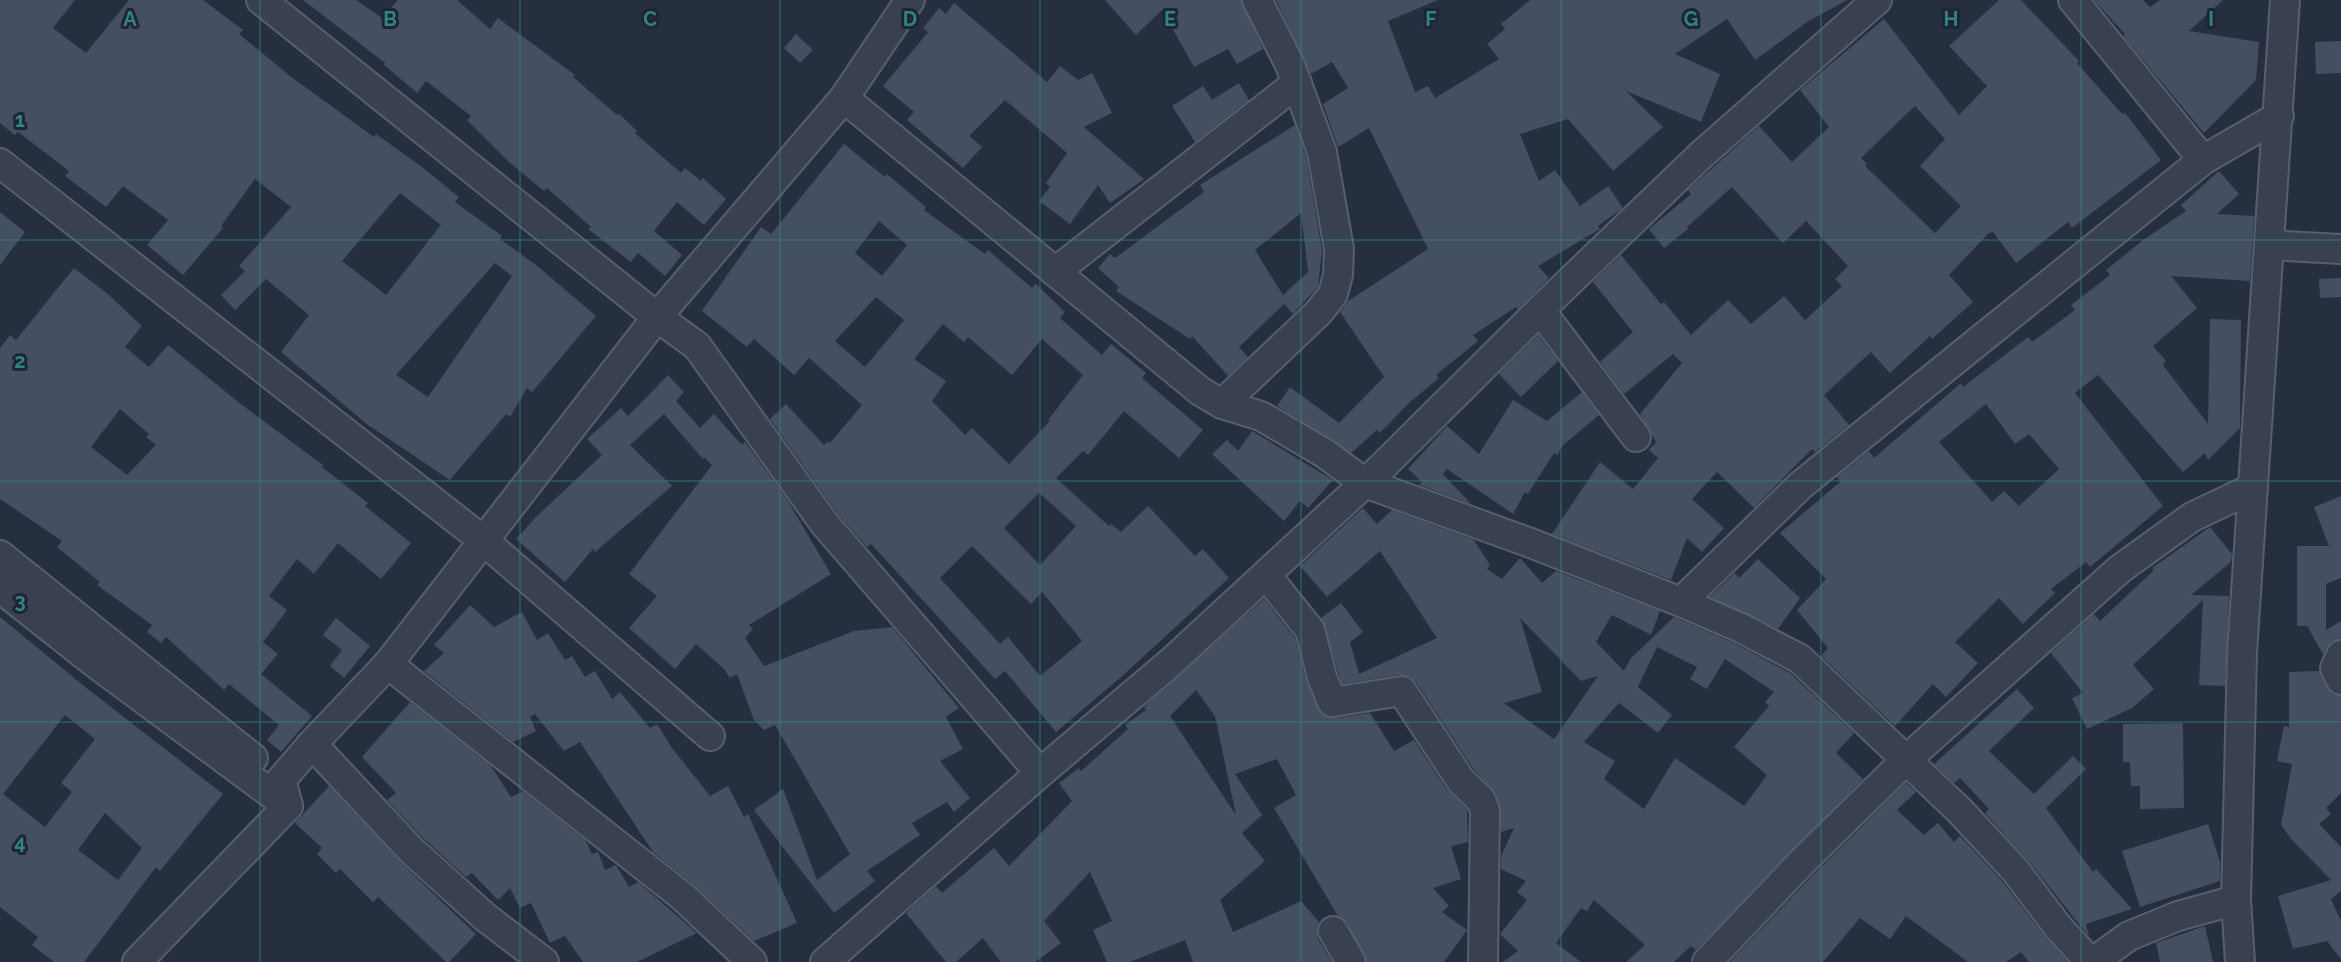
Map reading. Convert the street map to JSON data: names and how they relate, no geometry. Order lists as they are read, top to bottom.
{
  "grid": {
    "columns": [
      "A",
      "B",
      "C",
      "D",
      "E",
      "F",
      "G",
      "H",
      "I"
    ],
    "rows": [
      "1",
      "2",
      "3",
      "4"
    ]
  }
}
